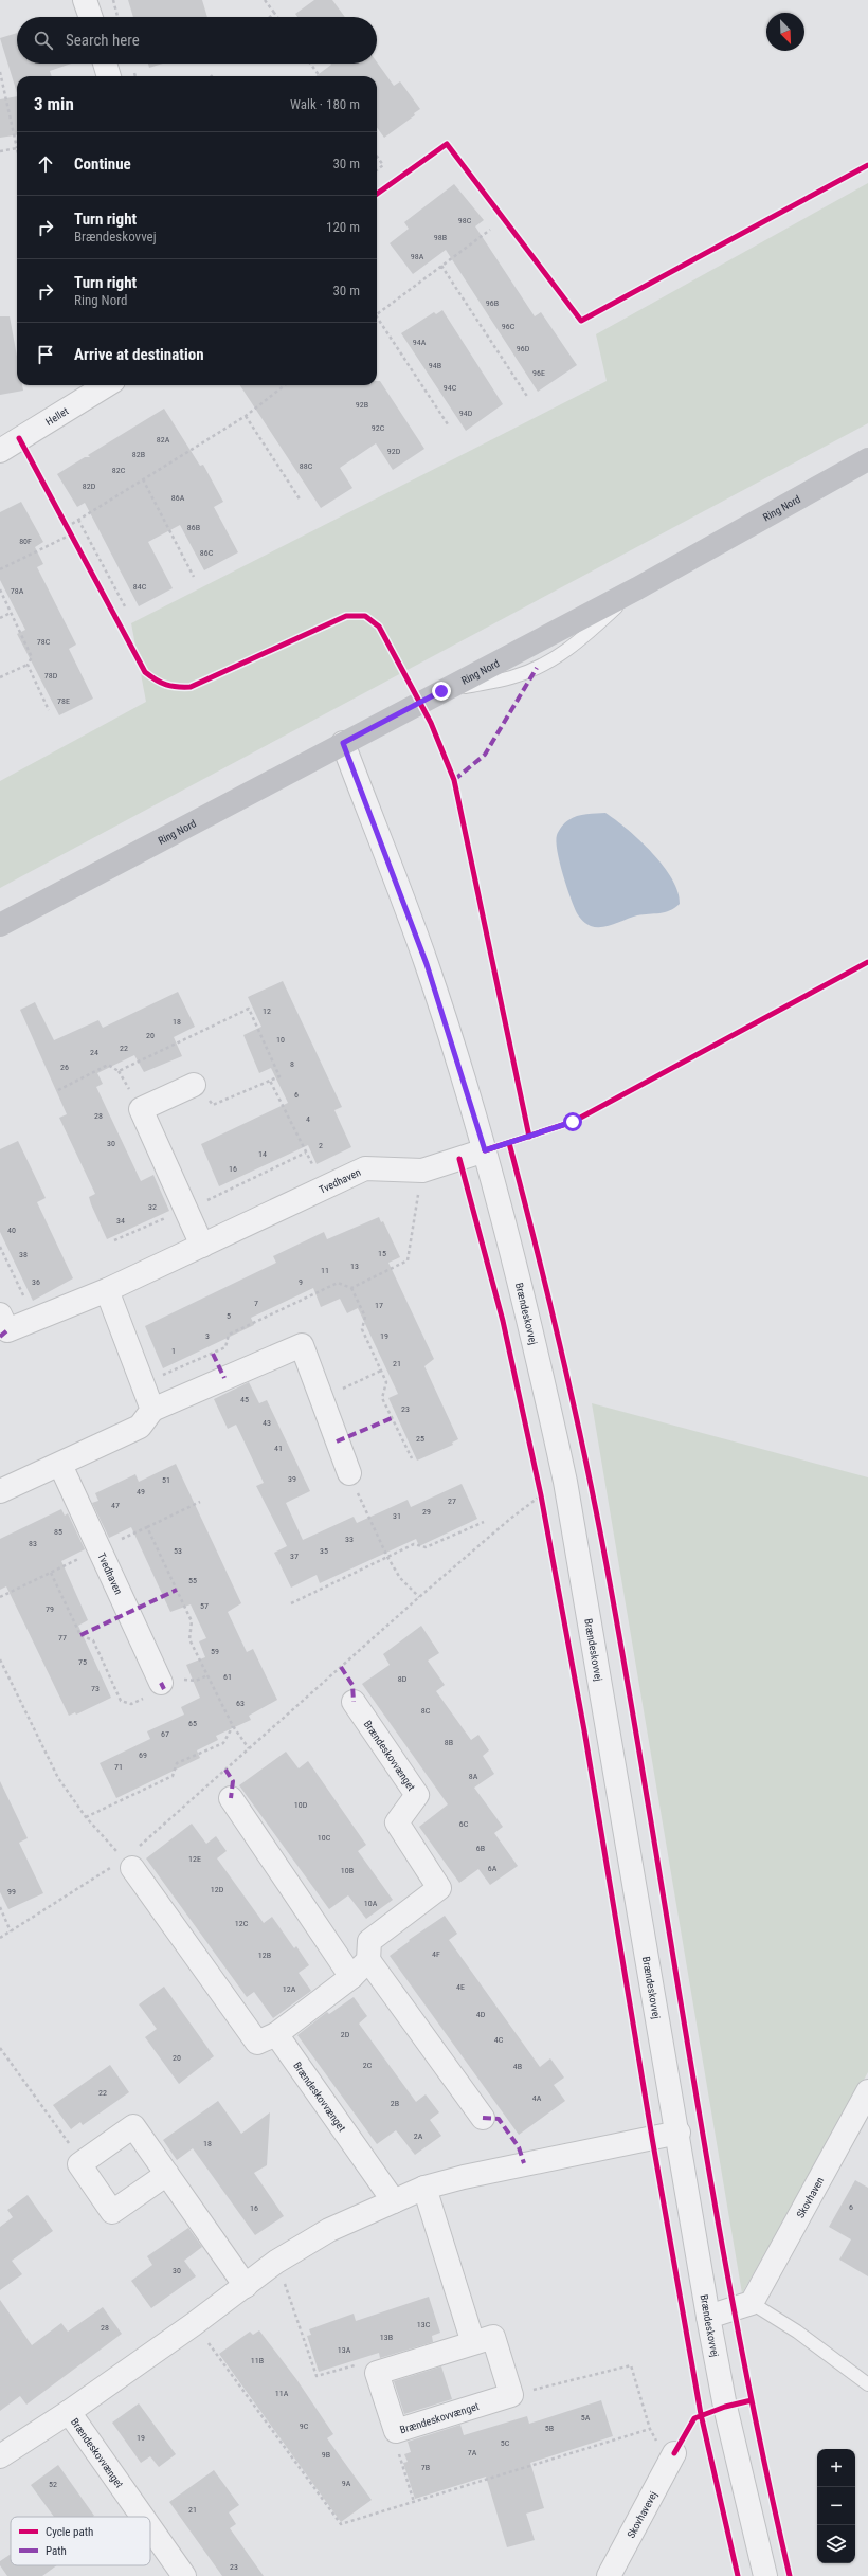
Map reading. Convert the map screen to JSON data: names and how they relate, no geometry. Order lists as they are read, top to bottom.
{
  "streets": {
    "main road": ["Ring Nord"],
    "street": [
      "Hellet",
      "Tvedhaven",
      "Brændeskovvej",
      "Brændeskovvænget",
      "Skovhaven",
      "Skovhavevej"
    ]
  },
  "crossings": [
    ["Ring Nord", "Brændeskovvej"],
    ["Tvedhaven", "Brændeskovvej"],
    ["Brændeskovvej", "Brændeskovvænget"]
  ],
  "house_numbers": [
    "98C",
    "98B",
    "98A",
    "96B",
    "96C",
    "94A",
    "96D",
    "94B",
    "96E",
    "94C",
    "92B",
    "94D",
    "92C",
    "82A",
    "92D",
    "82B",
    "88C",
    "82C",
    "82D",
    "86A",
    "86B",
    "80F",
    "86C",
    "84C",
    "78A",
    "78C",
    "78D",
    "78E",
    "12",
    "18",
    "20",
    "10",
    "22",
    "24",
    "8",
    "26",
    "6",
    "28",
    "4",
    "30",
    "2",
    "14",
    "16",
    "32",
    "34",
    "40",
    "15",
    "38",
    "13",
    "11",
    "36",
    "9",
    "7",
    "17",
    "5",
    "3",
    "19",
    "1",
    "21",
    "45",
    "23",
    "43",
    "25",
    "41",
    "39",
    "51",
    "49",
    "27",
    "47",
    "29",
    "31",
    "85",
    "33",
    "83",
    "53",
    "35",
    "37",
    "55",
    "57",
    "79",
    "77",
    "59",
    "75",
    "61",
    "8D",
    "73",
    "63",
    "8C",
    "65",
    "67",
    "8B",
    "69",
    "71",
    "8A",
    "10D",
    "6C",
    "10C",
    "6B",
    "12E",
    "6A",
    "10B",
    "12D",
    "99",
    "10A",
    "12C",
    "4F",
    "12B",
    "4E",
    "12A",
    "4D",
    "2D",
    "4C",
    "20",
    "2C",
    "4B",
    "22",
    "4A",
    "2B",
    "2A",
    "18",
    "6",
    "16",
    "30",
    "13C",
    "28",
    "13B",
    "13A",
    "11B",
    "11A",
    "5A",
    "9C",
    "5B",
    "19",
    "5C",
    "7A",
    "9B",
    "7B",
    "9A",
    "52",
    "21",
    "23"
  ],
  "legend": ["Cycle path", "Path"],
  "north": "bottom right",
  "page": {
    "search": "Search here",
    "heading": ["3 min", "Walk · 180 m"],
    "list": [
      ["Continue", "30 m"],
      ["Turn right", "Brændeskovvej", "120 m"],
      ["Turn right", "Ring Nord", "30 m"],
      "Arrive at destination"
    ],
    "map_buttons": ["+", "−"]
  }
}
